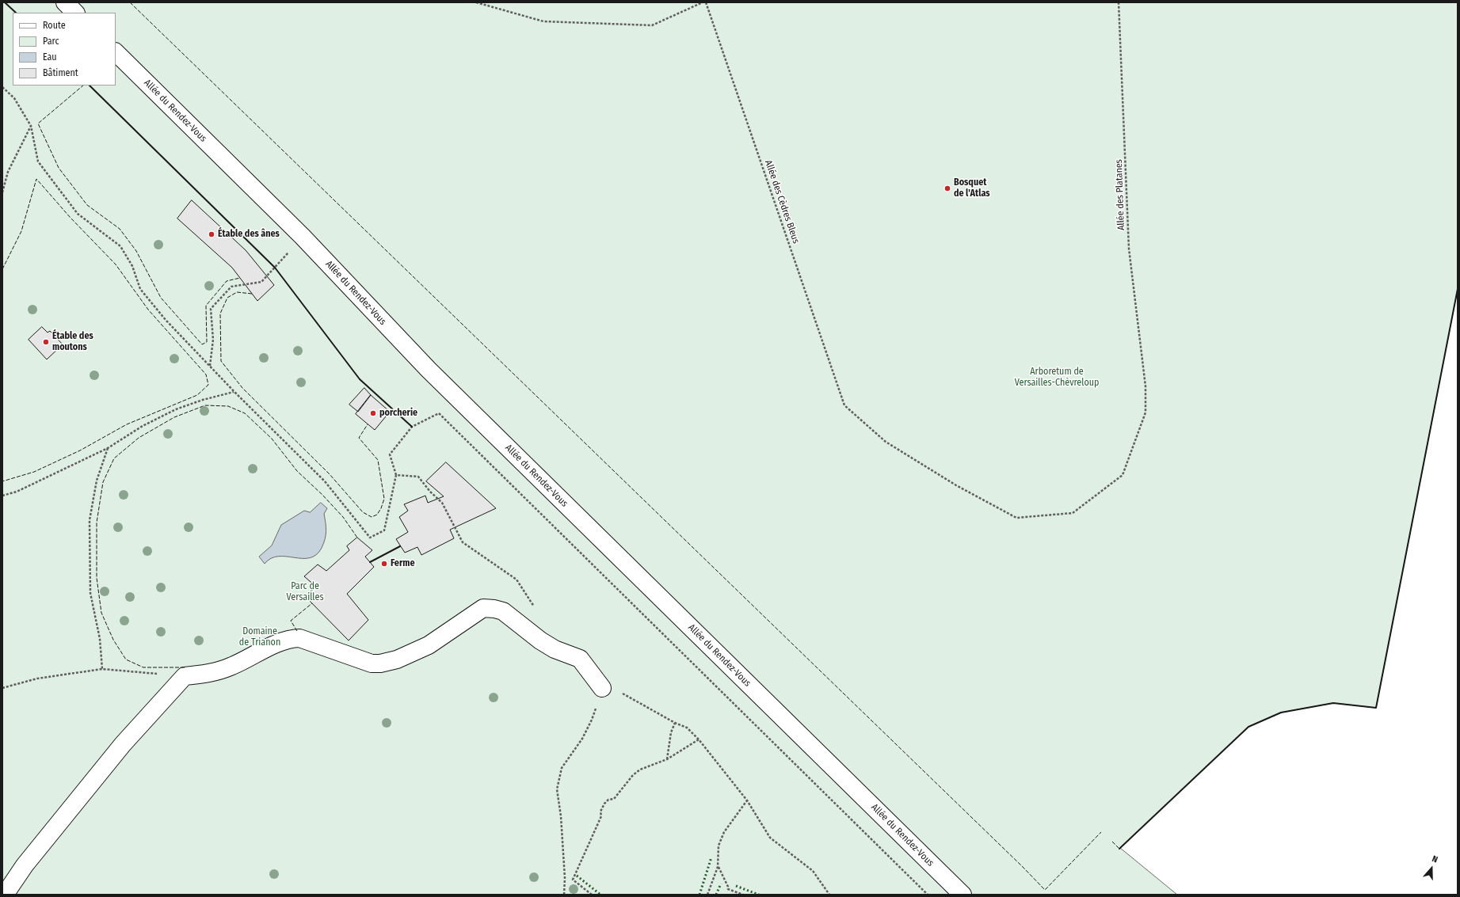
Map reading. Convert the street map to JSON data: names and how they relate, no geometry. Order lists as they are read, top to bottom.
{
  "streets": {
    "lane": ["Allée du Rendez-Vous"],
    "path": ["Allée des Platanes", "Allée des Cèdres Bleus"]
  },
  "crossings": [
    ["Allée des Platanes", "Allée des Cèdres Bleus"]
  ],
  "parks": ["Arboretum de Versailles-Chèvreloup", "Parc de Versailles", "Domaine de Trianon"],
  "places": [
    "Bosquet de l'Atlas",
    "Étable des ânes",
    "Étable des moutons",
    "porcherie",
    "Ferme"
  ],
  "legend": [
    "Route",
    "Parc",
    "Eau",
    "Bâtiment"
  ],
  "north": "top"
}
